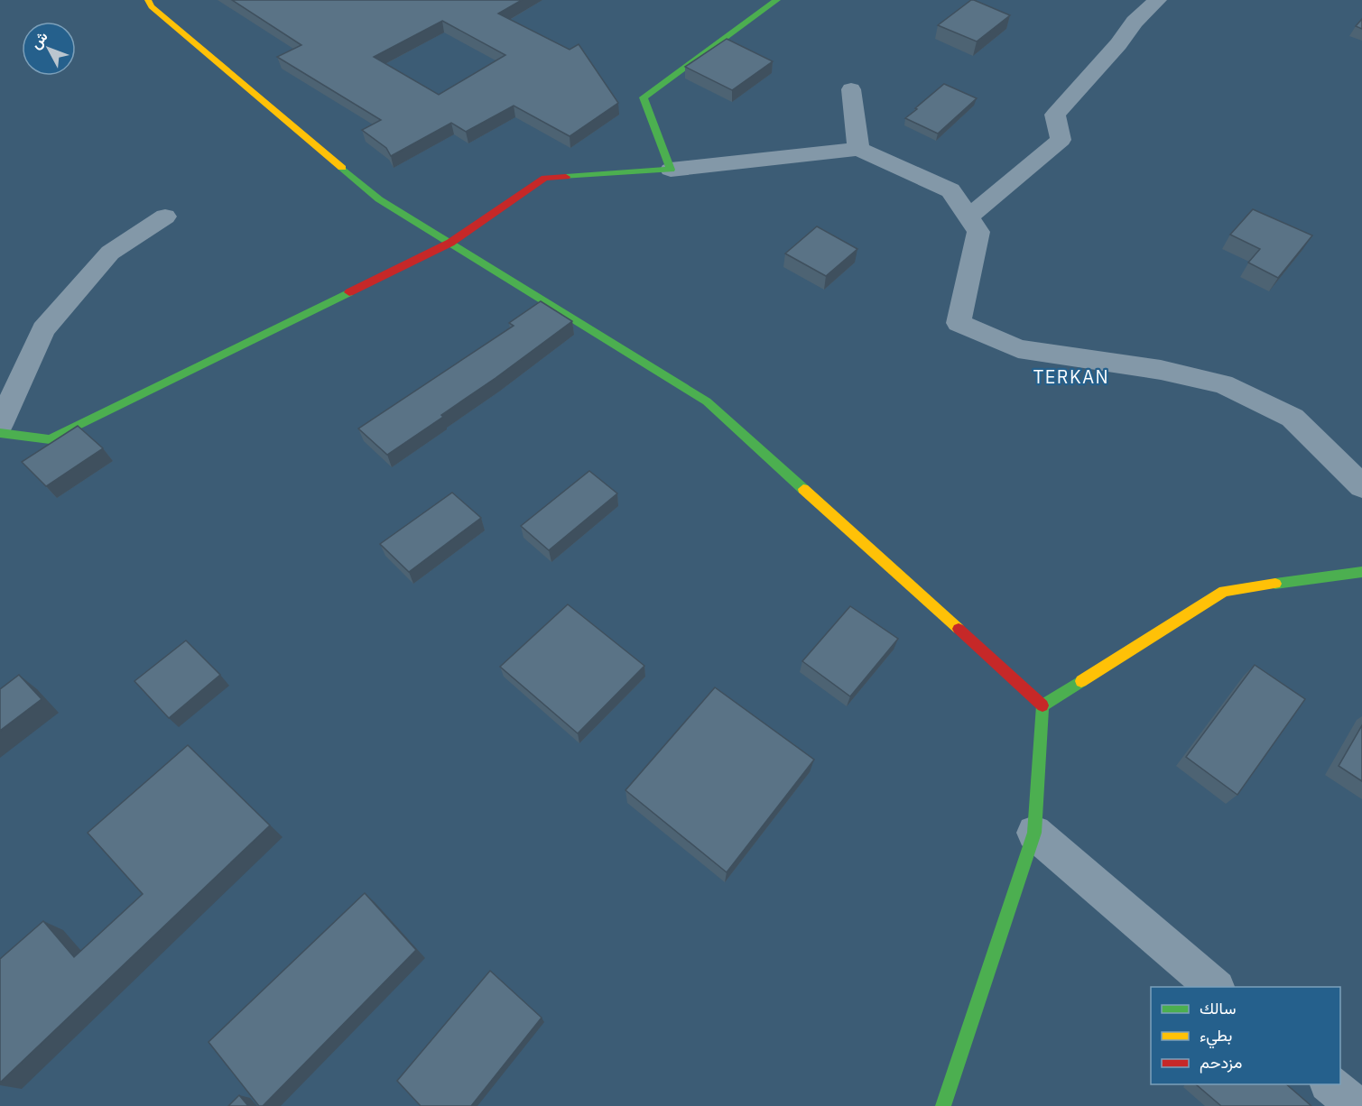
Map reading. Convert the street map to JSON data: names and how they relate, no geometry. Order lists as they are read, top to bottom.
{
  "districts": ["TERKAN"],
  "legend": ["سالك", "بطيء", "مزدحم"],
  "north": "top left"
}
